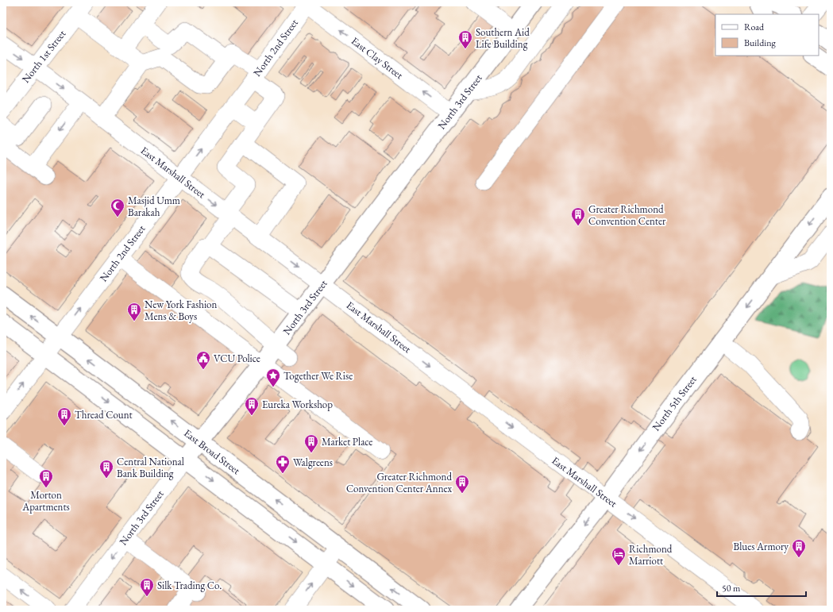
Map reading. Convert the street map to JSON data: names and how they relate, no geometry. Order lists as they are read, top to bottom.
{
  "streets": {
    "main road": ["North 3rd Street", "North 5th Street", "East Broad Street"],
    "street": [
      "North 2nd Street",
      "North 1st Street",
      "East Clay Street",
      "East Marshall Street"
    ]
  },
  "crossings": [
    ["North 2nd Street", "East Clay Street"],
    ["North 2nd Street", "East Marshall Street"],
    ["North 2nd Street", "East Broad Street"],
    ["North 1st Street", "East Marshall Street"],
    ["East Clay Street", "North 3rd Street"],
    ["North 3rd Street", "East Marshall Street"],
    ["North 3rd Street", "East Broad Street"],
    ["East Marshall Street", "North 5th Street"]
  ],
  "one_way": ["North 5th Street"],
  "places": {
    "building": [
      "Southern Aid Life Building",
      "Greater Richmond Convention Center",
      "New York Fashion Mens & Boys",
      "Eureka Workshop",
      "Thread Count",
      "Market Place",
      "Central National Bank Building",
      "Morton Apartments",
      "Greater Richmond Convention Center Annex",
      "Blues Armory",
      "Silk Trading Co."
    ],
    "mosque": ["Masjid Umm Barakah"],
    "public building": ["VCU Police"],
    "place": ["Together We Rise"],
    "pharmacy": ["Walgreens"],
    "hotel": ["Richmond Marriott"]
  },
  "legend": ["Road", "Building"],
  "scale_bar": "50 m"
}
